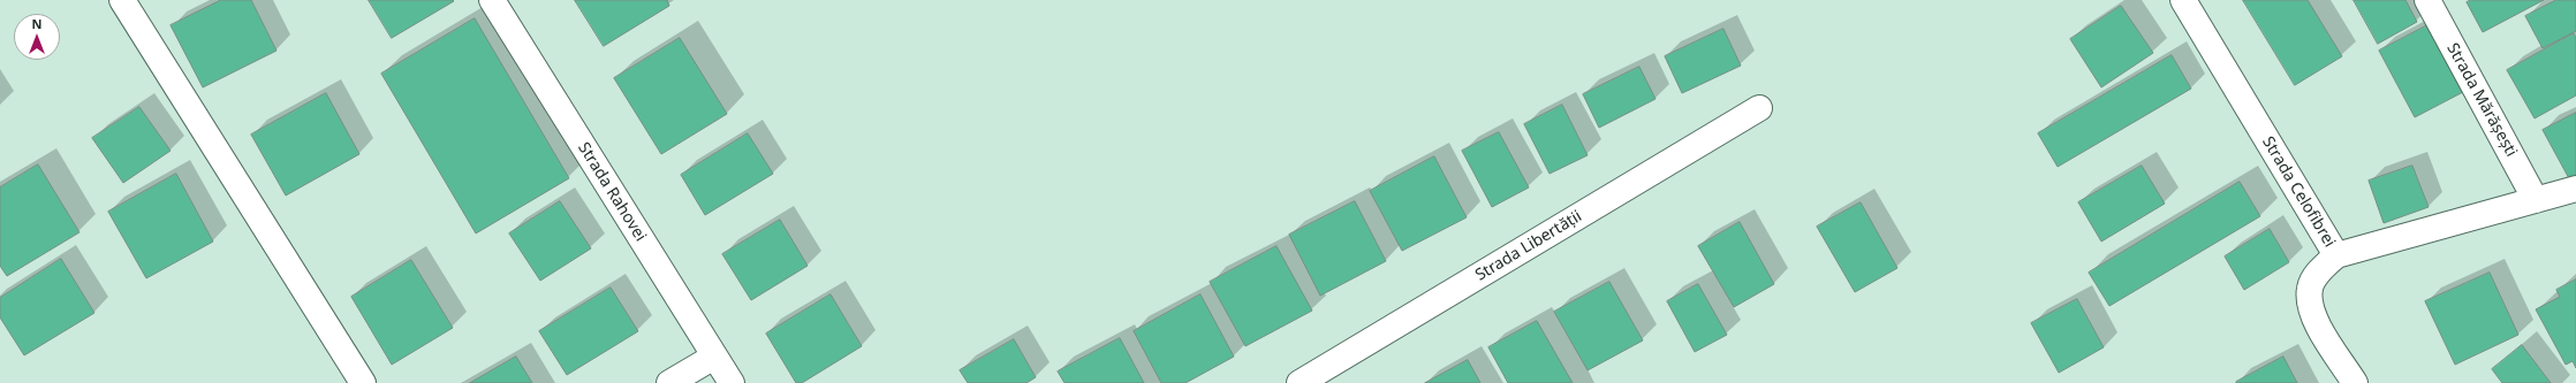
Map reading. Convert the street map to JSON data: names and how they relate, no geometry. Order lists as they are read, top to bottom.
{
  "streets": {
    "street": [
      "Strada Mărășești",
      "Strada Rahovei",
      "Strada Celofibrei",
      "Strada Libertății"
    ]
  },
  "north": "top"
}
